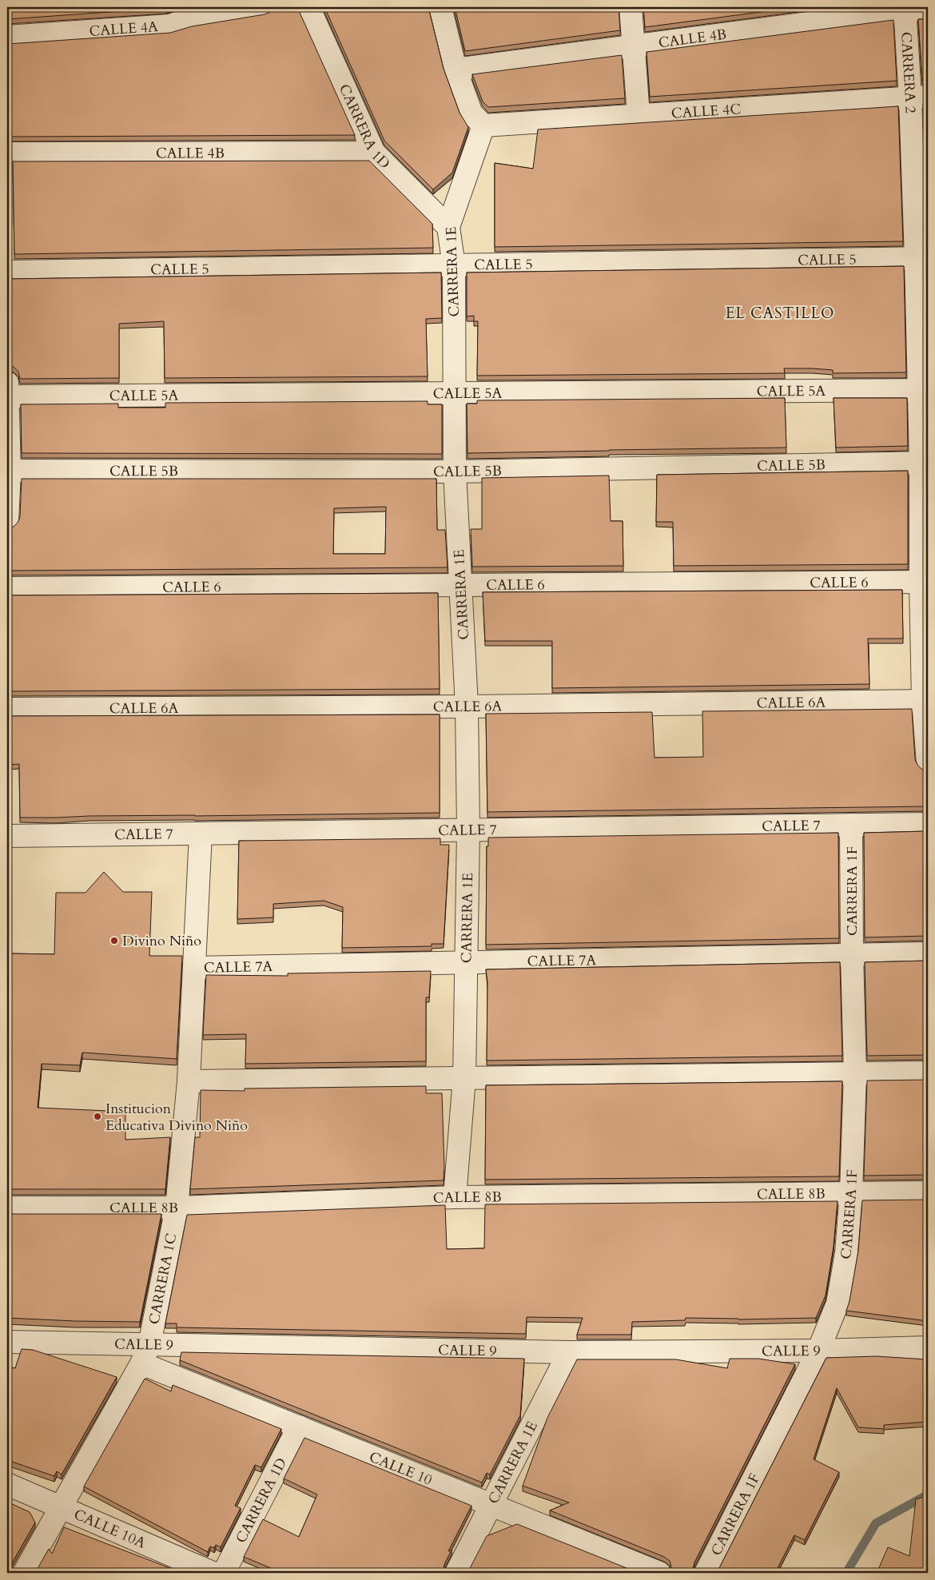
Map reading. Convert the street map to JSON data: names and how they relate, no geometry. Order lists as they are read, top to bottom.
{
  "streets": {
    "street": [
      "CALLE 4A",
      "CALLE 4B",
      "CARRERA 2",
      "CALLE 4C",
      "CARRERA 1D",
      "CALLE 5",
      "CARRERA 1E",
      "CALLE 5A",
      "CALLE 5B",
      "CALLE 6",
      "CALLE 6A",
      "CALLE 7",
      "CARRERA 1F",
      "CALLE 7A",
      "CALLE 8B",
      "CARRERA 1C",
      "CALLE 9",
      "CALLE 10",
      "CALLE 10A"
    ]
  },
  "crossings": [
    ["CALLE 4B", "CARRERA 2"],
    ["CALLE 4B", "CARRERA 1D"],
    ["CARRERA 2", "CALLE 4C"],
    ["CARRERA 2", "CALLE 5"],
    ["CARRERA 2", "CALLE 5A"],
    ["CARRERA 2", "CALLE 5B"],
    ["CARRERA 2", "CALLE 6"],
    ["CARRERA 2", "CALLE 6A"],
    ["CALLE 4C", "CARRERA 1E"],
    ["CARRERA 1D", "CARRERA 1E"],
    ["CARRERA 1D", "CALLE 10"],
    ["CALLE 5", "CARRERA 1E"],
    ["CARRERA 1E", "CALLE 5A"],
    ["CARRERA 1E", "CALLE 5B"],
    ["CARRERA 1E", "CALLE 6"],
    ["CARRERA 1E", "CALLE 6A"],
    ["CARRERA 1E", "CALLE 7"],
    ["CARRERA 1E", "CALLE 7A"],
    ["CARRERA 1E", "CALLE 8B"],
    ["CARRERA 1E", "CALLE 9"],
    ["CARRERA 1E", "CALLE 10"],
    ["CALLE 7", "CARRERA 1F"],
    ["CALLE 7", "CARRERA 1C"],
    ["CARRERA 1F", "CALLE 7A"],
    ["CARRERA 1F", "CALLE 8B"],
    ["CARRERA 1F", "CALLE 9"],
    ["CALLE 7A", "CARRERA 1C"],
    ["CALLE 8B", "CARRERA 1C"],
    ["CARRERA 1C", "CALLE 9"],
    ["CARRERA 1C", "CALLE 10"],
    ["CARRERA 1C", "CALLE 10A"],
    ["CALLE 9", "CALLE 10"]
  ],
  "districts": ["EL CASTILLO"],
  "places": ["Divino Niño", "Institucion Educativa Divino Niño"]
}
